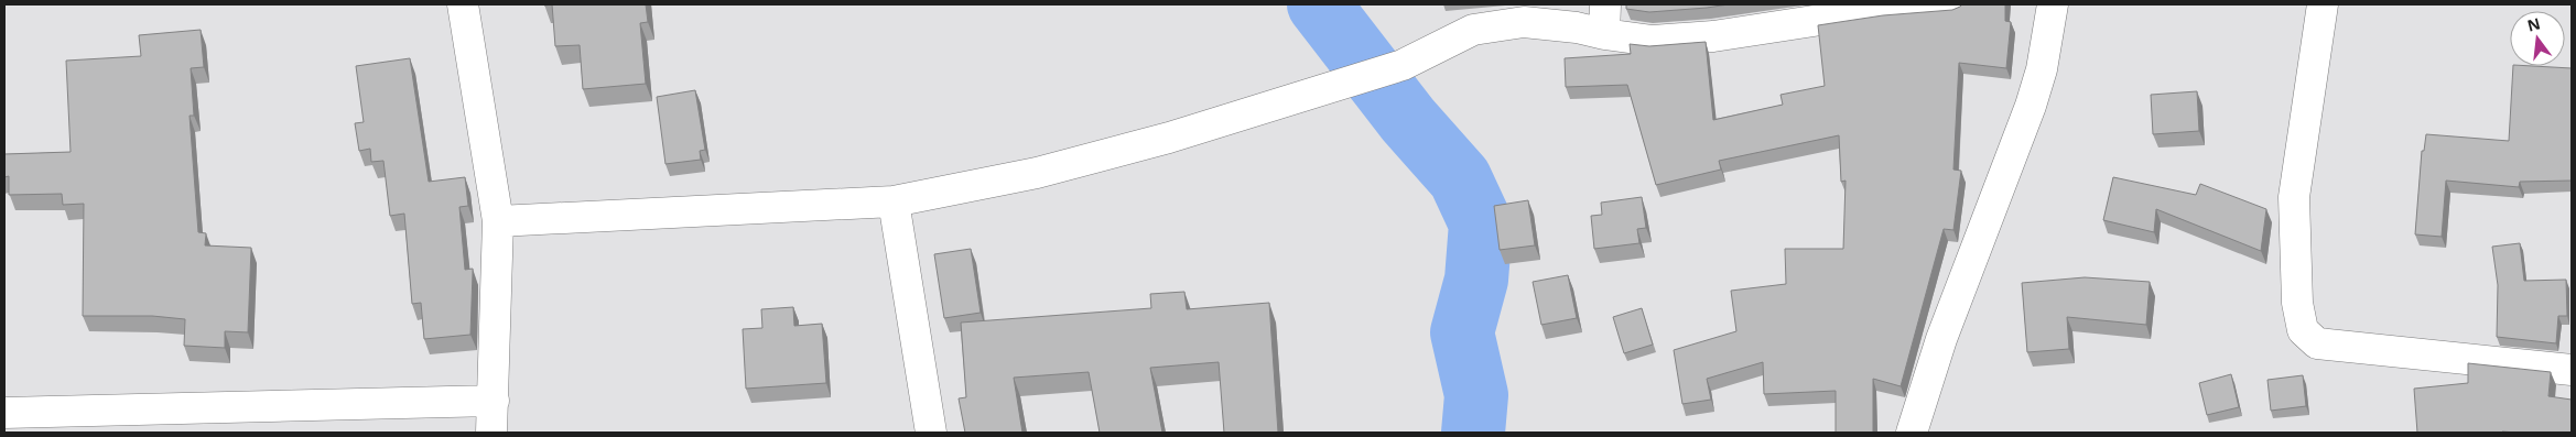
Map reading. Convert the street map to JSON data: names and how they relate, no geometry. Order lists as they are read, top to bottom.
{
  "north": "top"
}
